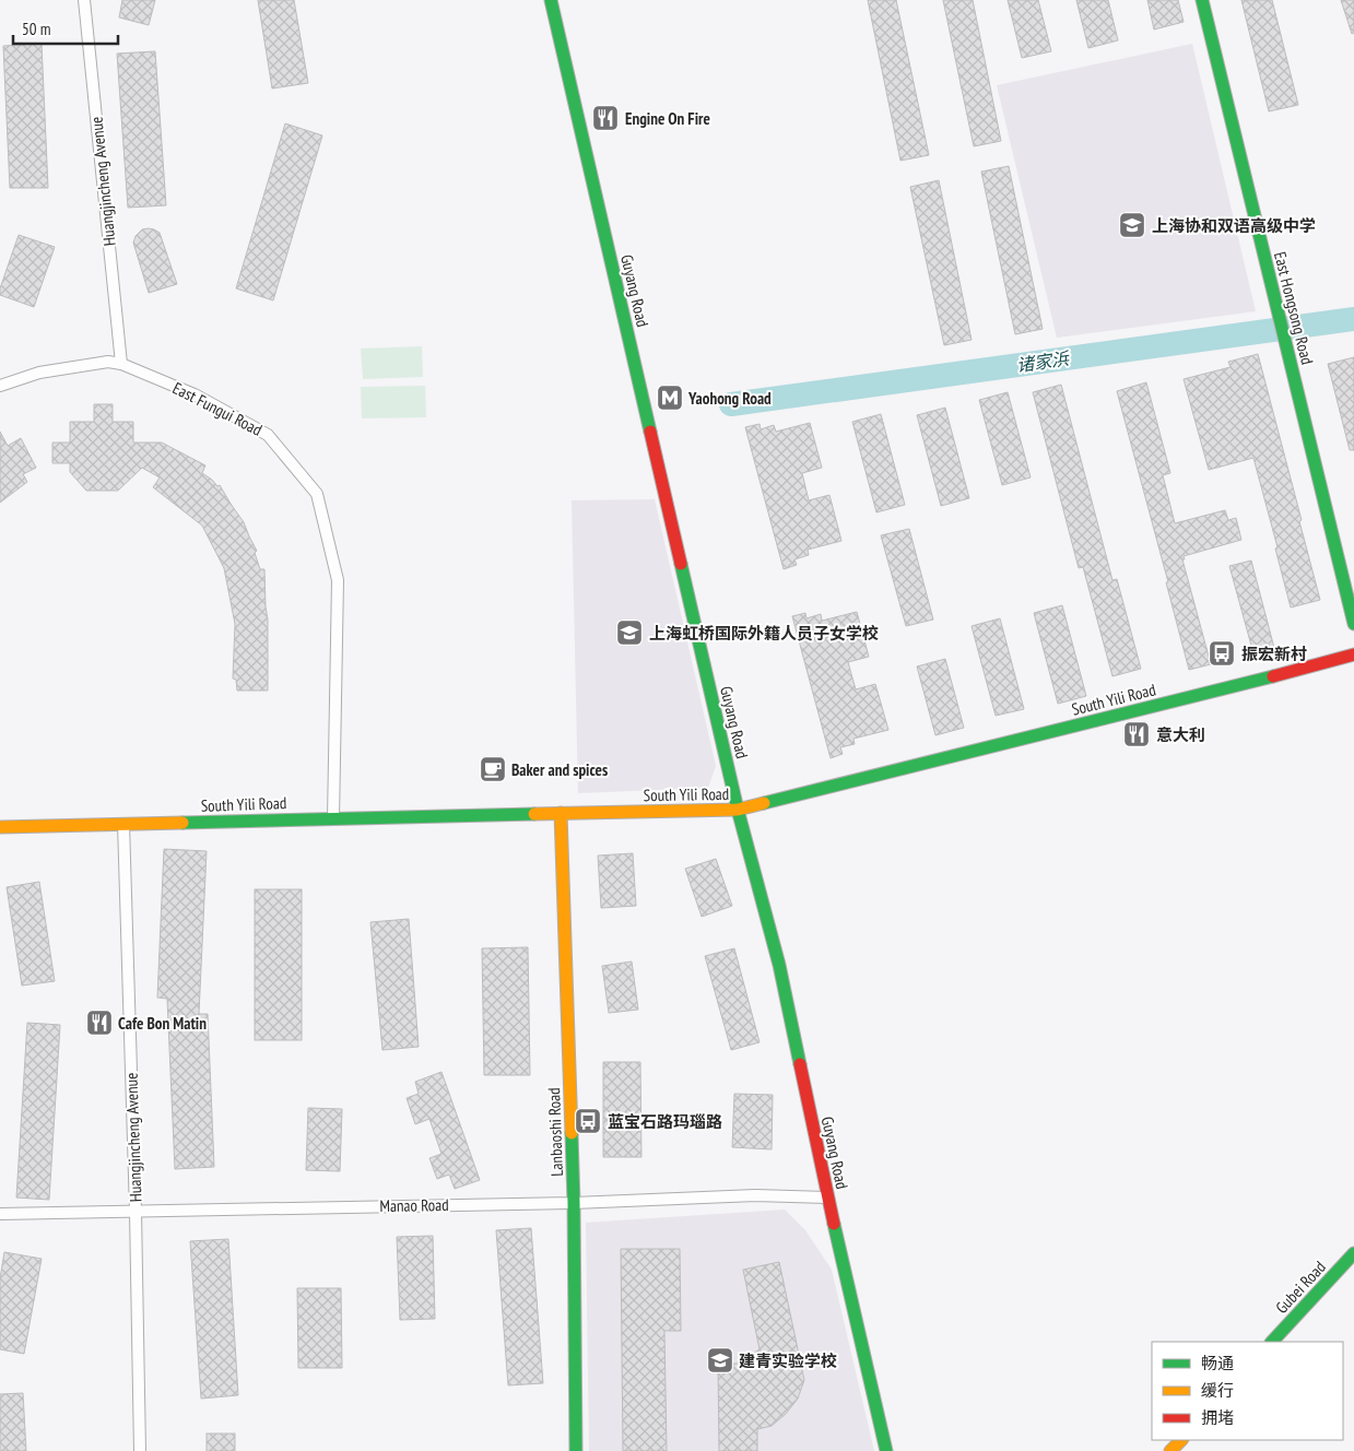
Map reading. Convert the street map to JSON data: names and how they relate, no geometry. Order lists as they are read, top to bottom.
{
  "streets": {
    "street": [
      "Huangjincheng Avenue",
      "Guyang Road",
      "East Hongsong Road",
      "East Fungui Road",
      "South Yili Road",
      "Lanbaoshi Road",
      "Manao Road",
      "Gubei Road"
    ]
  },
  "crossings": [
    ["Huangjincheng Avenue", "East Fungui Road"],
    ["Huangjincheng Avenue", "South Yili Road"],
    ["Huangjincheng Avenue", "Manao Road"],
    ["Guyang Road", "South Yili Road"],
    ["Guyang Road", "Manao Road"],
    ["East Fungui Road", "South Yili Road"],
    ["South Yili Road", "Lanbaoshi Road"],
    ["Lanbaoshi Road", "Manao Road"]
  ],
  "water": ["诸家浜"],
  "places": {
    "restaurant": ["Engine On Fire", "意大利", "Cafe Bon Matin"],
    "school or university": ["上海协和双语高级中学", "上海虹桥国际外籍人员子女学校", "建青实验学校"],
    "metro station": ["Yaohong Road"],
    "bus stop": ["振宏新村", "蓝宝石路玛瑙路"],
    "cafe": ["Baker and spices"]
  },
  "legend": ["畅通", "缓行", "拥堵"],
  "scale_bar": "50 m"
}
